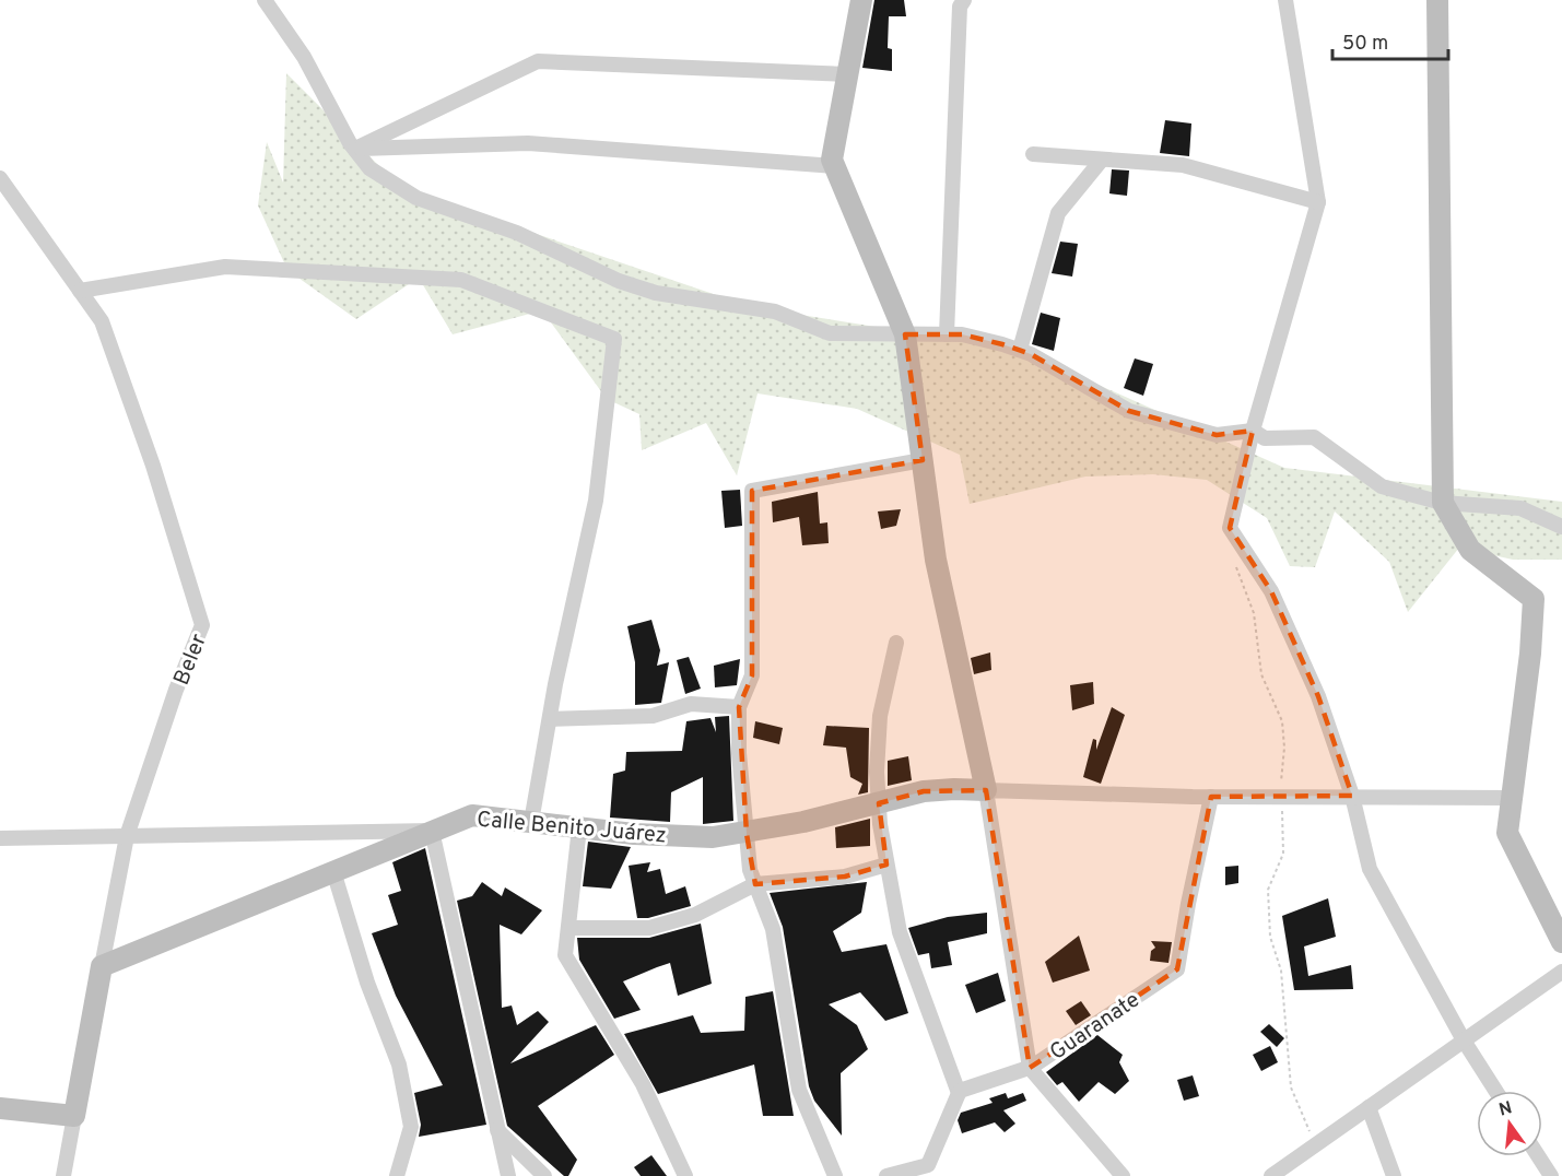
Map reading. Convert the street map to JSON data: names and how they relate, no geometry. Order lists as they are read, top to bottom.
{
  "streets": {
    "main road": ["Beler", "Calle Benito Juárez"],
    "street": ["Guaranate"]
  },
  "crossings": [
    ["Beler", "Calle Benito Juárez"]
  ],
  "scale_bar": "50 m",
  "north": "top"
}
